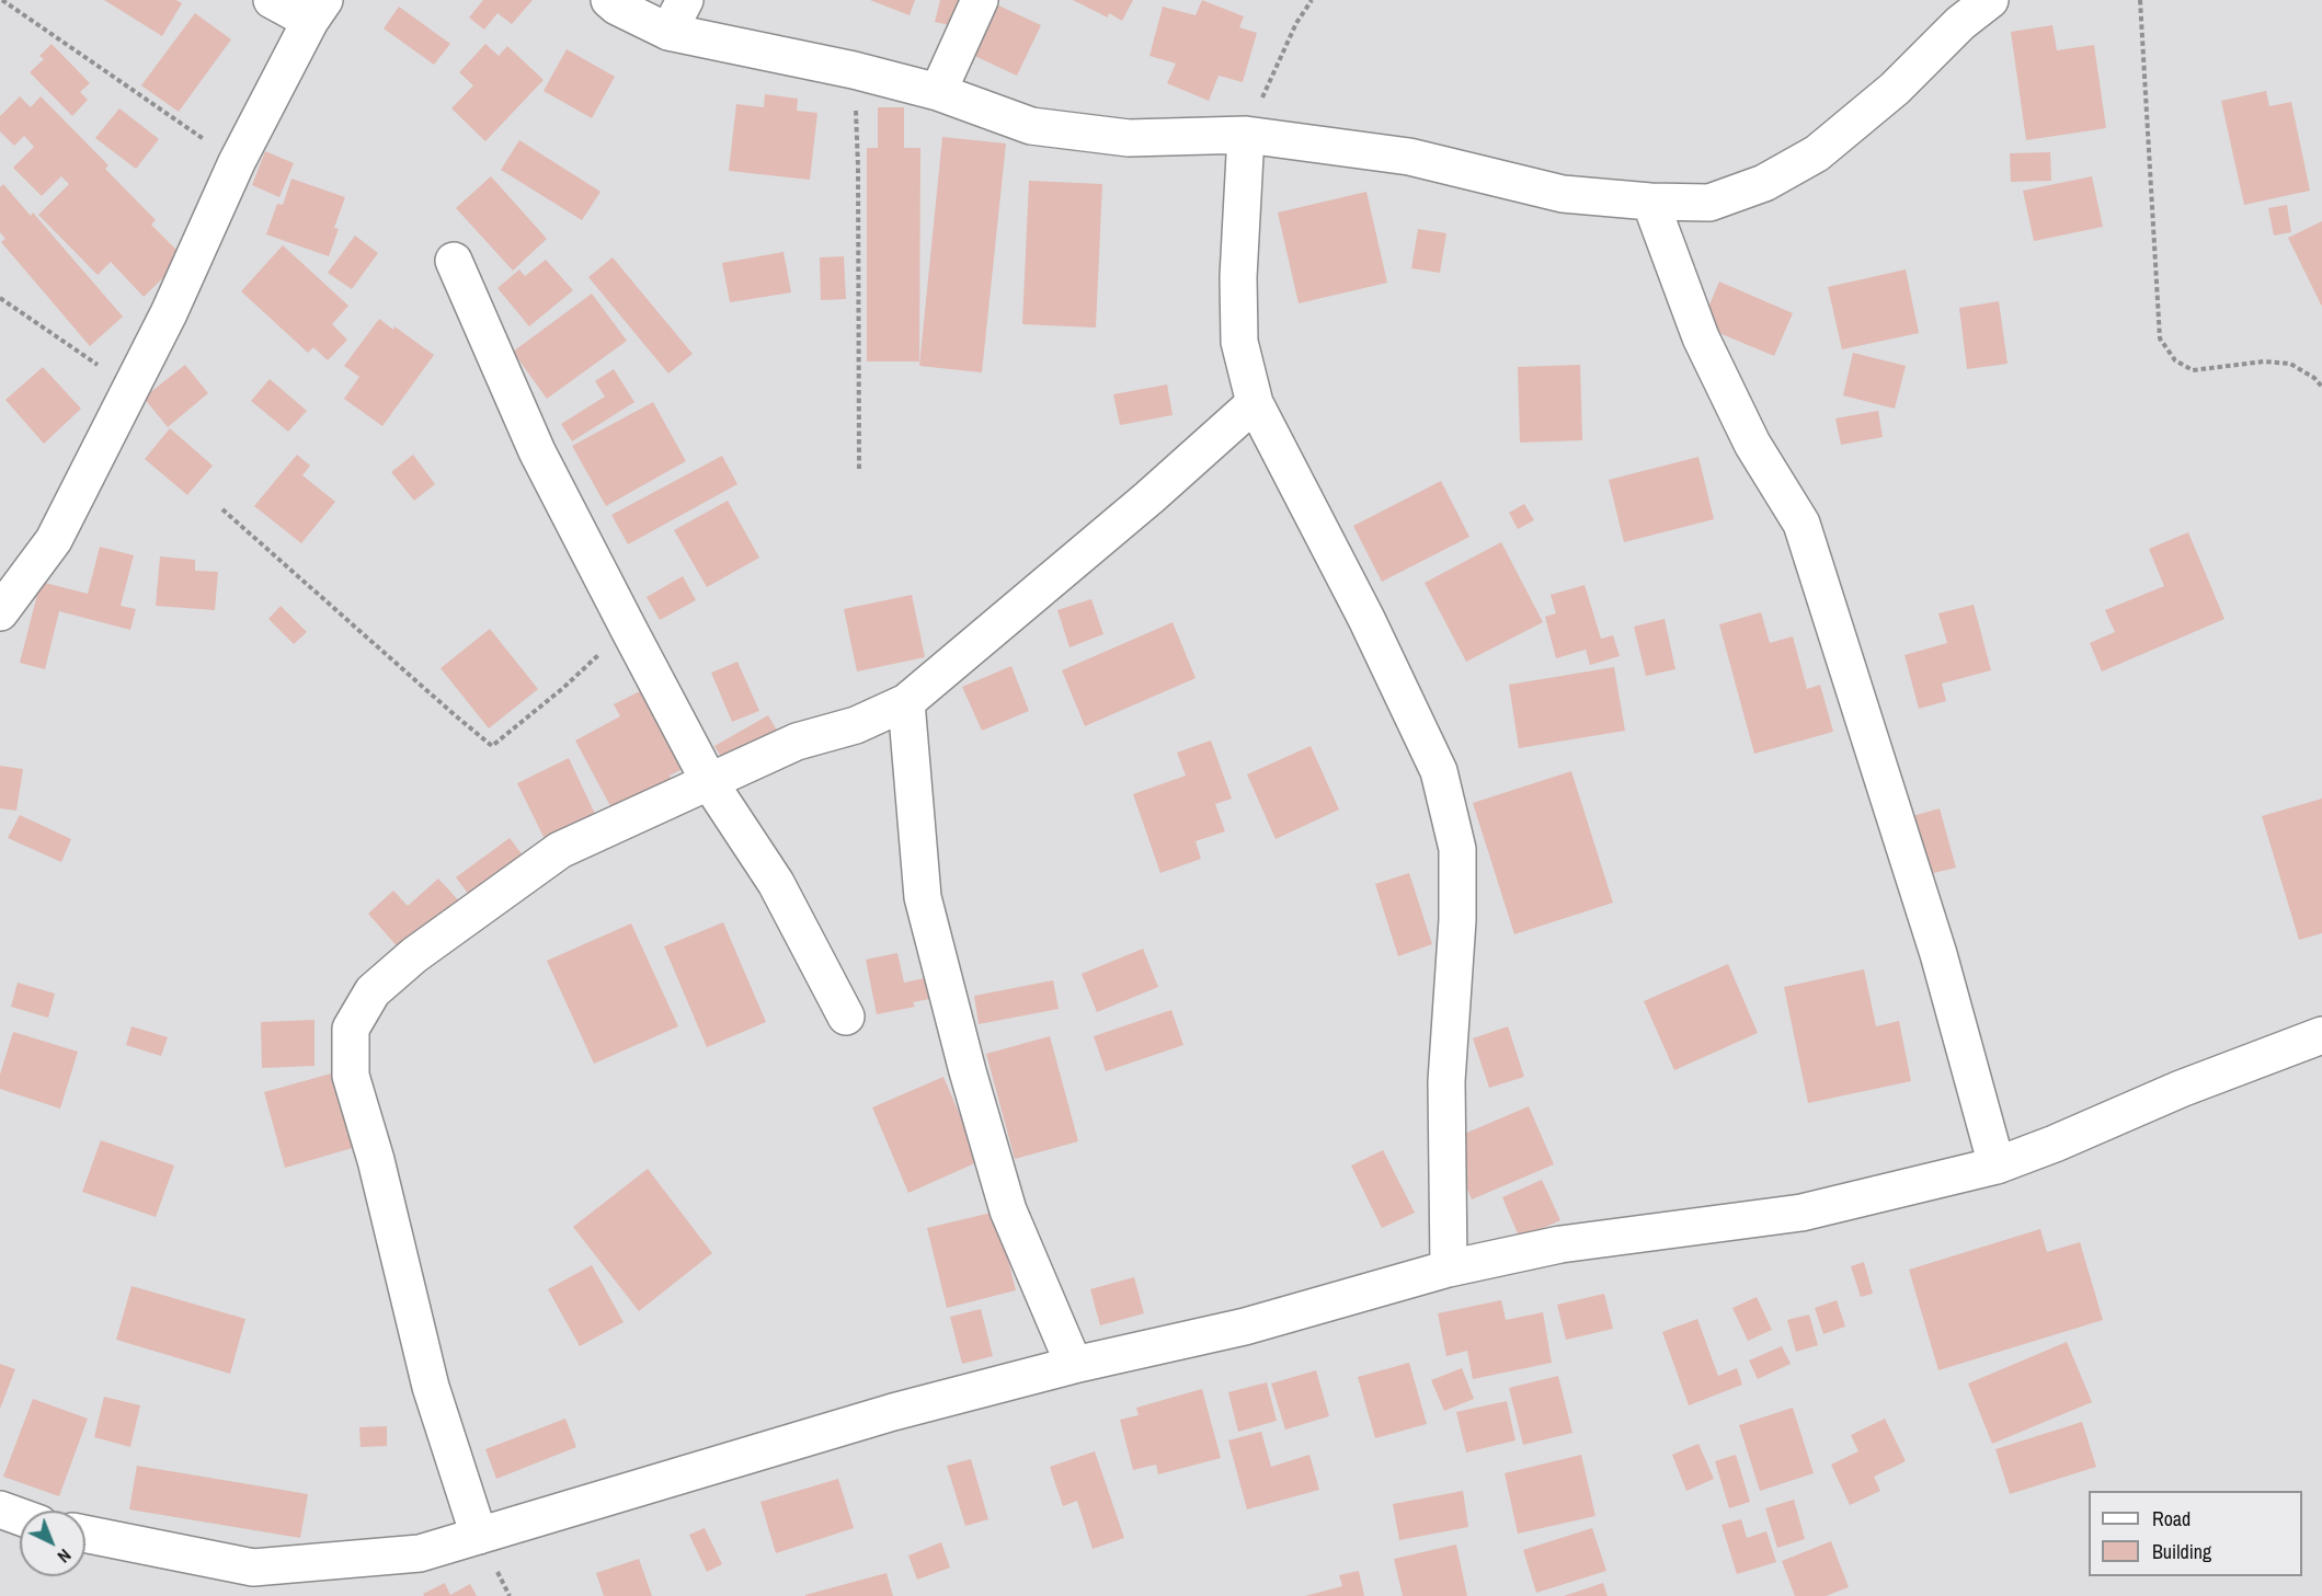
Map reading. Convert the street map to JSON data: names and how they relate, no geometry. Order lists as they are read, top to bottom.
{
  "legend": ["Road", "Building"],
  "north": "bottom right"
}
